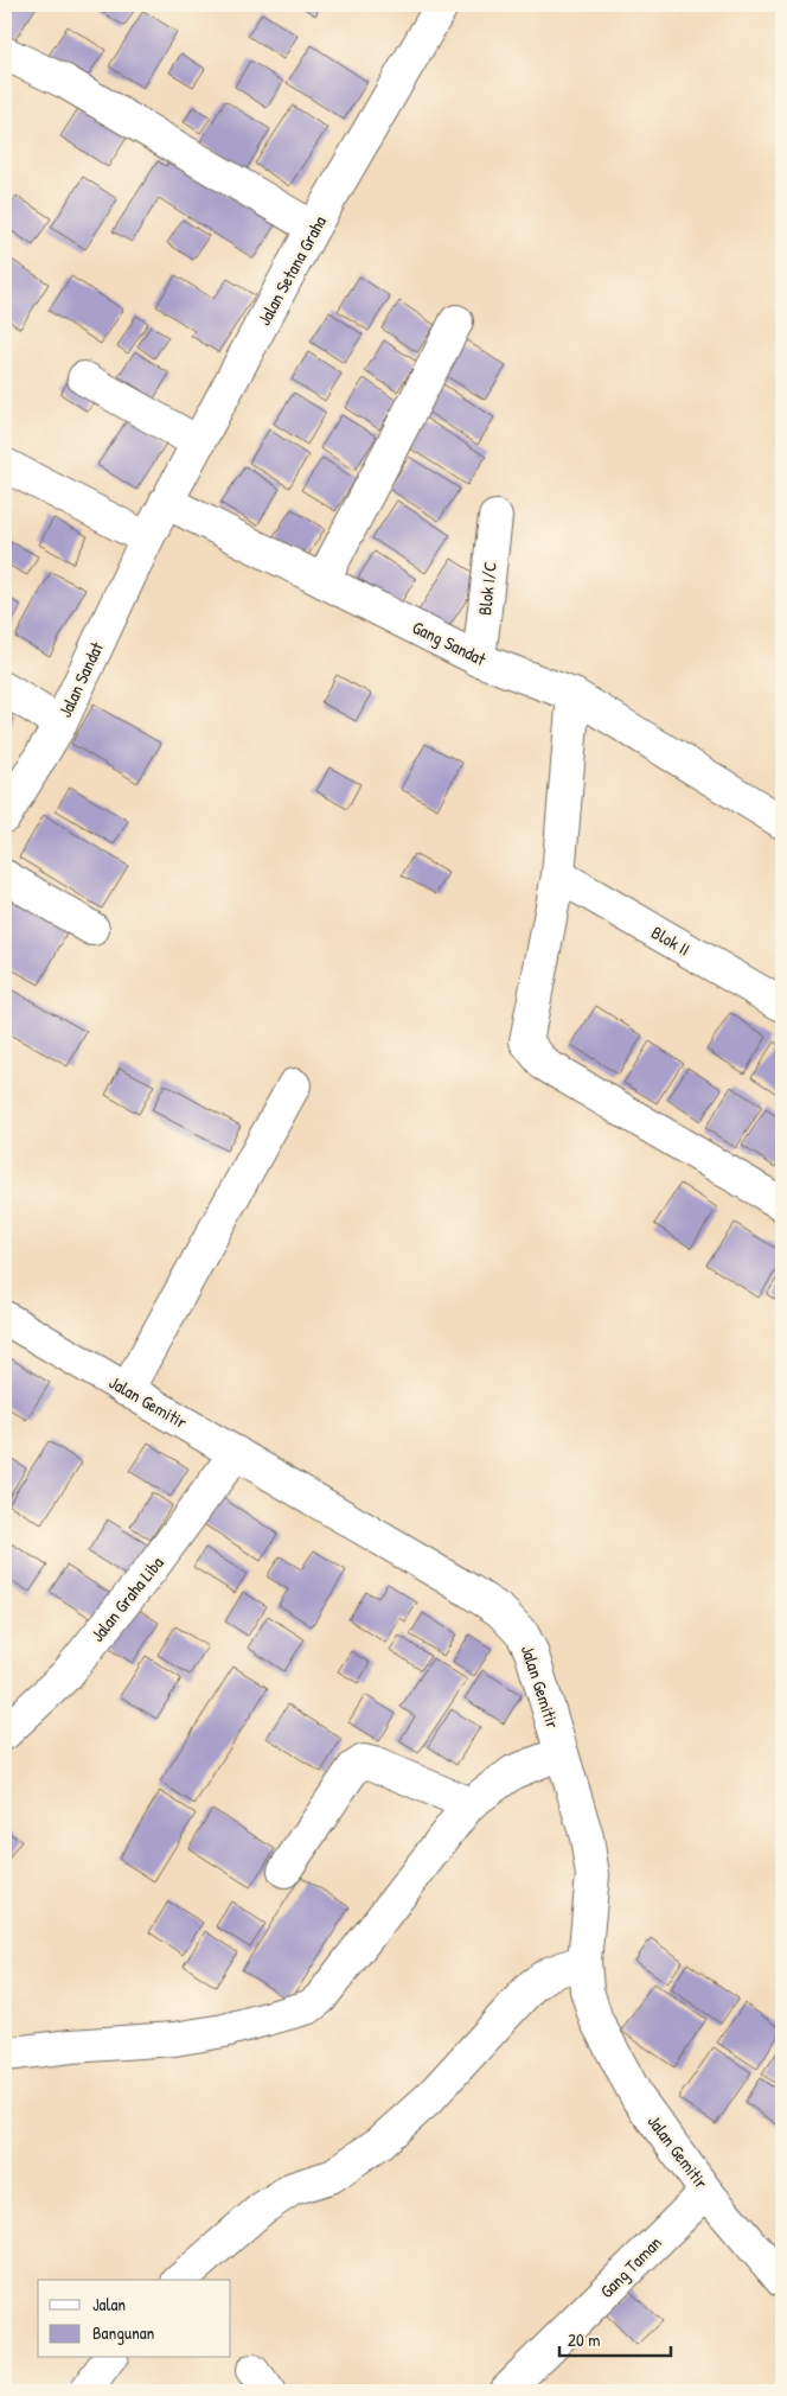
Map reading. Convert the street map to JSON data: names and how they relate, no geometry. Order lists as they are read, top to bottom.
{
  "streets": {
    "street": [
      "Jalan Setana Graha",
      "Blok I/C",
      "Gang Sandat",
      "Jalan Sandat",
      "Blok II",
      "Jalan Gemitir",
      "Jalan Graha Liba",
      "Gang Taman"
    ]
  },
  "crossings": [
    ["Jalan Setana Graha", "Gang Sandat"],
    ["Jalan Setana Graha", "Jalan Sandat"],
    ["Blok I/C", "Gang Sandat"],
    ["Jalan Gemitir", "Jalan Graha Liba"],
    ["Jalan Gemitir", "Gang Taman"]
  ],
  "legend": ["Jalan", "Bangunan"],
  "scale_bar": "20 m"
}
